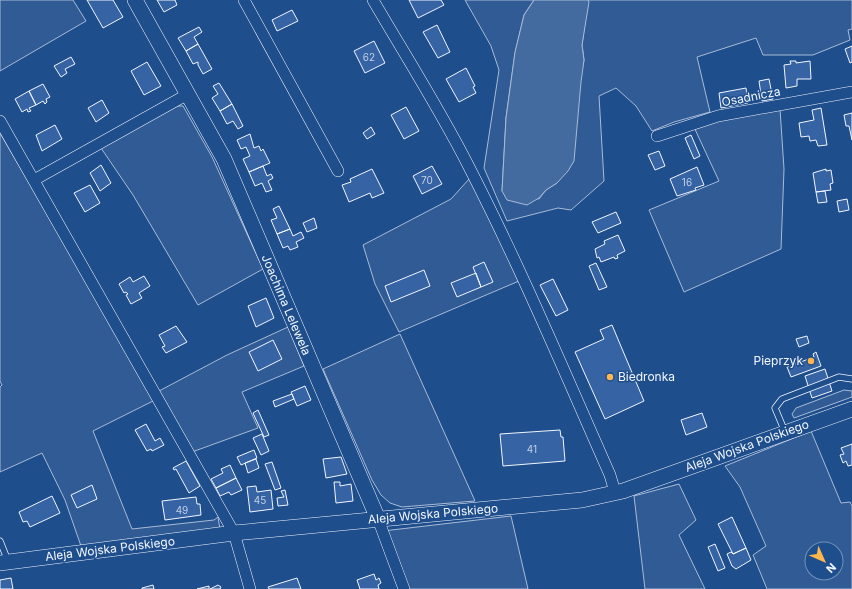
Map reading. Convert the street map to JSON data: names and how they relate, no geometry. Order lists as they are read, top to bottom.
{
  "streets": {
    "street": ["Osadnicza", "Joachima Lelewela", "Aleja Wojska Polskiego"]
  },
  "crossings": [
    ["Joachima Lelewela", "Aleja Wojska Polskiego"]
  ],
  "places": ["Pieprzyk", "Biedronka"],
  "house_numbers": [
    "62",
    "70",
    "16",
    "41",
    "45",
    "49"
  ],
  "north": "bottom right"
}
